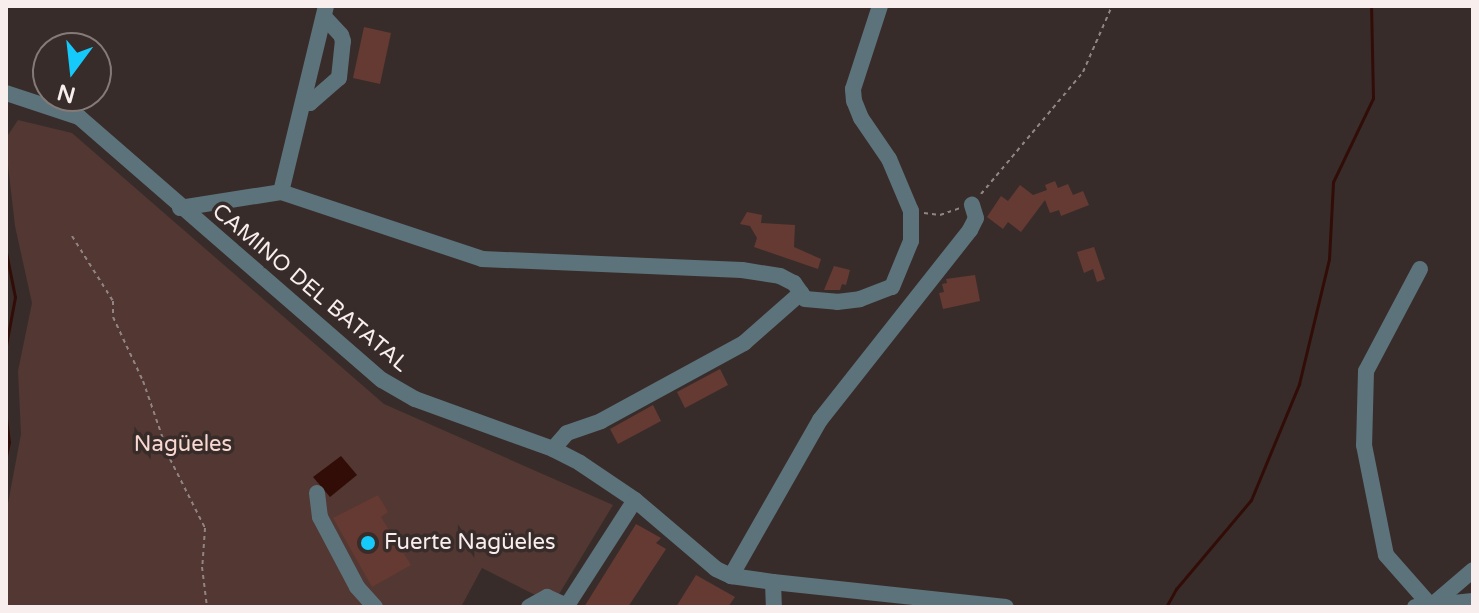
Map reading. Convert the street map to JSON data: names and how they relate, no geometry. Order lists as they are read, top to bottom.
{
  "streets": {
    "street": ["CAMINO DEL BATATAL"]
  },
  "parks": ["Nagüeles"],
  "places": ["Fuerte Nagüeles"],
  "north": "bottom"
}
